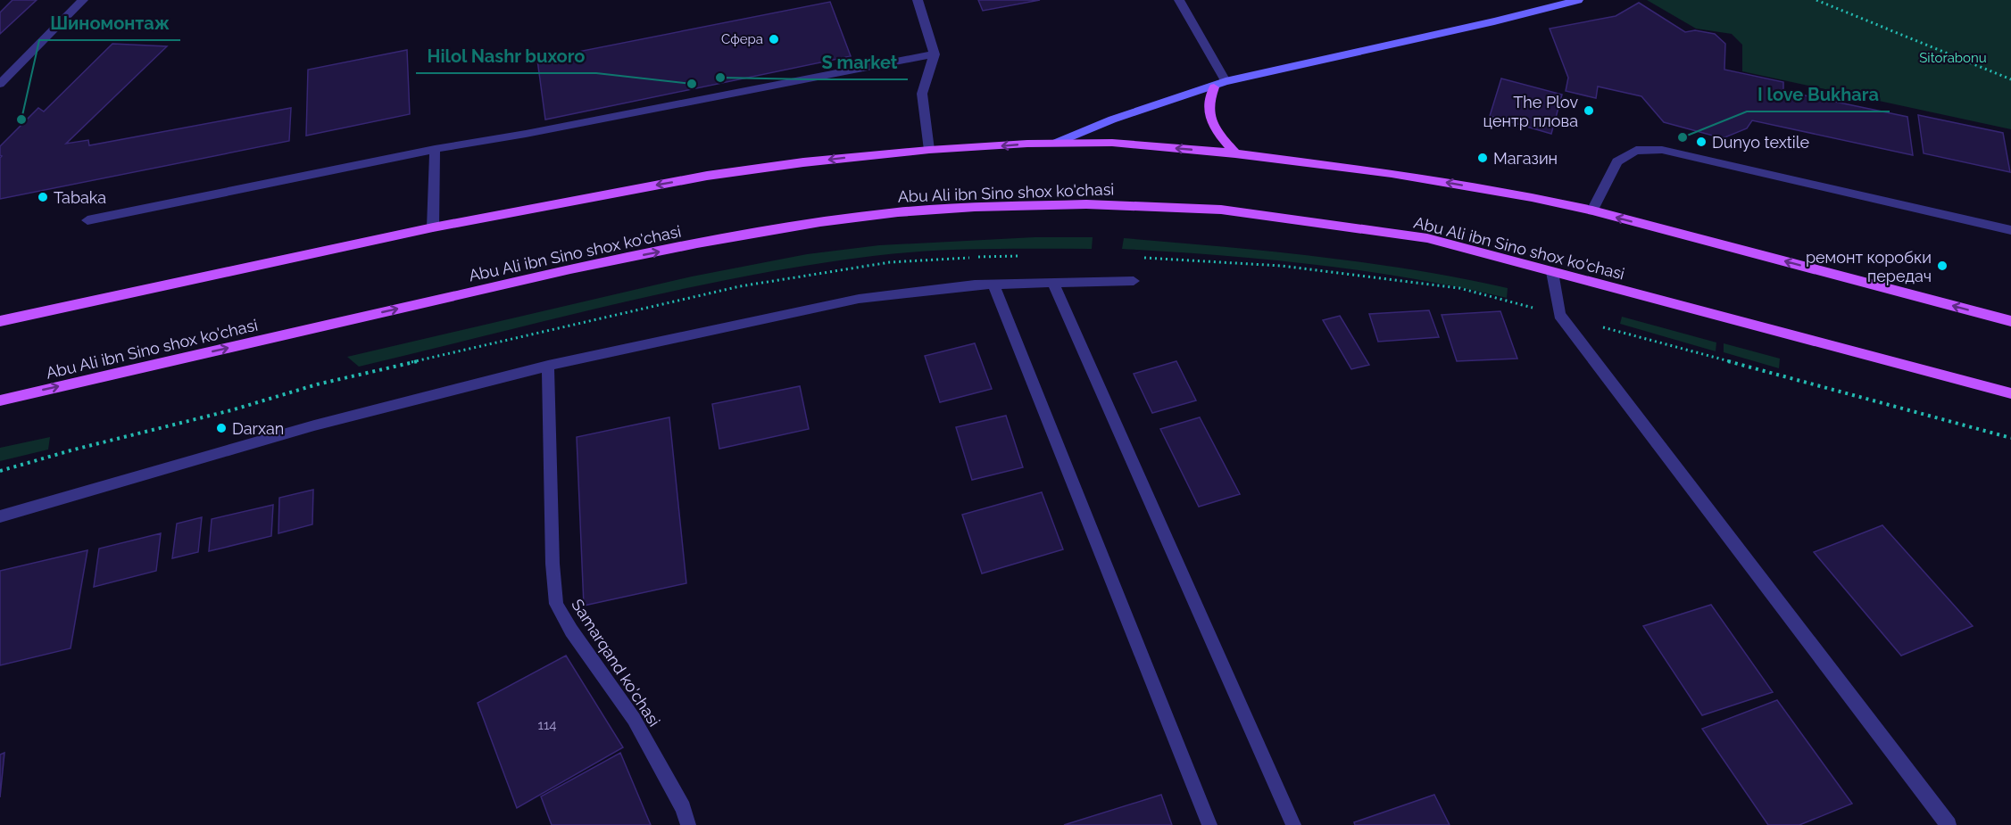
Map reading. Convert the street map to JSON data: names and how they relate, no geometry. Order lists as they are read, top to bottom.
{
  "streets": {
    "main road": ["Abu Ali ibn Sino shox ko'chasi"],
    "street": ["Samarqand ko'chasi"]
  },
  "parks": ["Sitorabonu"],
  "places": [
    "Сфера",
    "S market",
    "Hilol Nashr buxoro",
    "The Plov центр плова",
    "Шиномонтаж",
    "I love Bukhara",
    "Dunyo textile",
    "Магазин",
    "Tabaka",
    "ремонт коробки передач",
    "Darxan"
  ],
  "house_numbers": ["114"]
}
